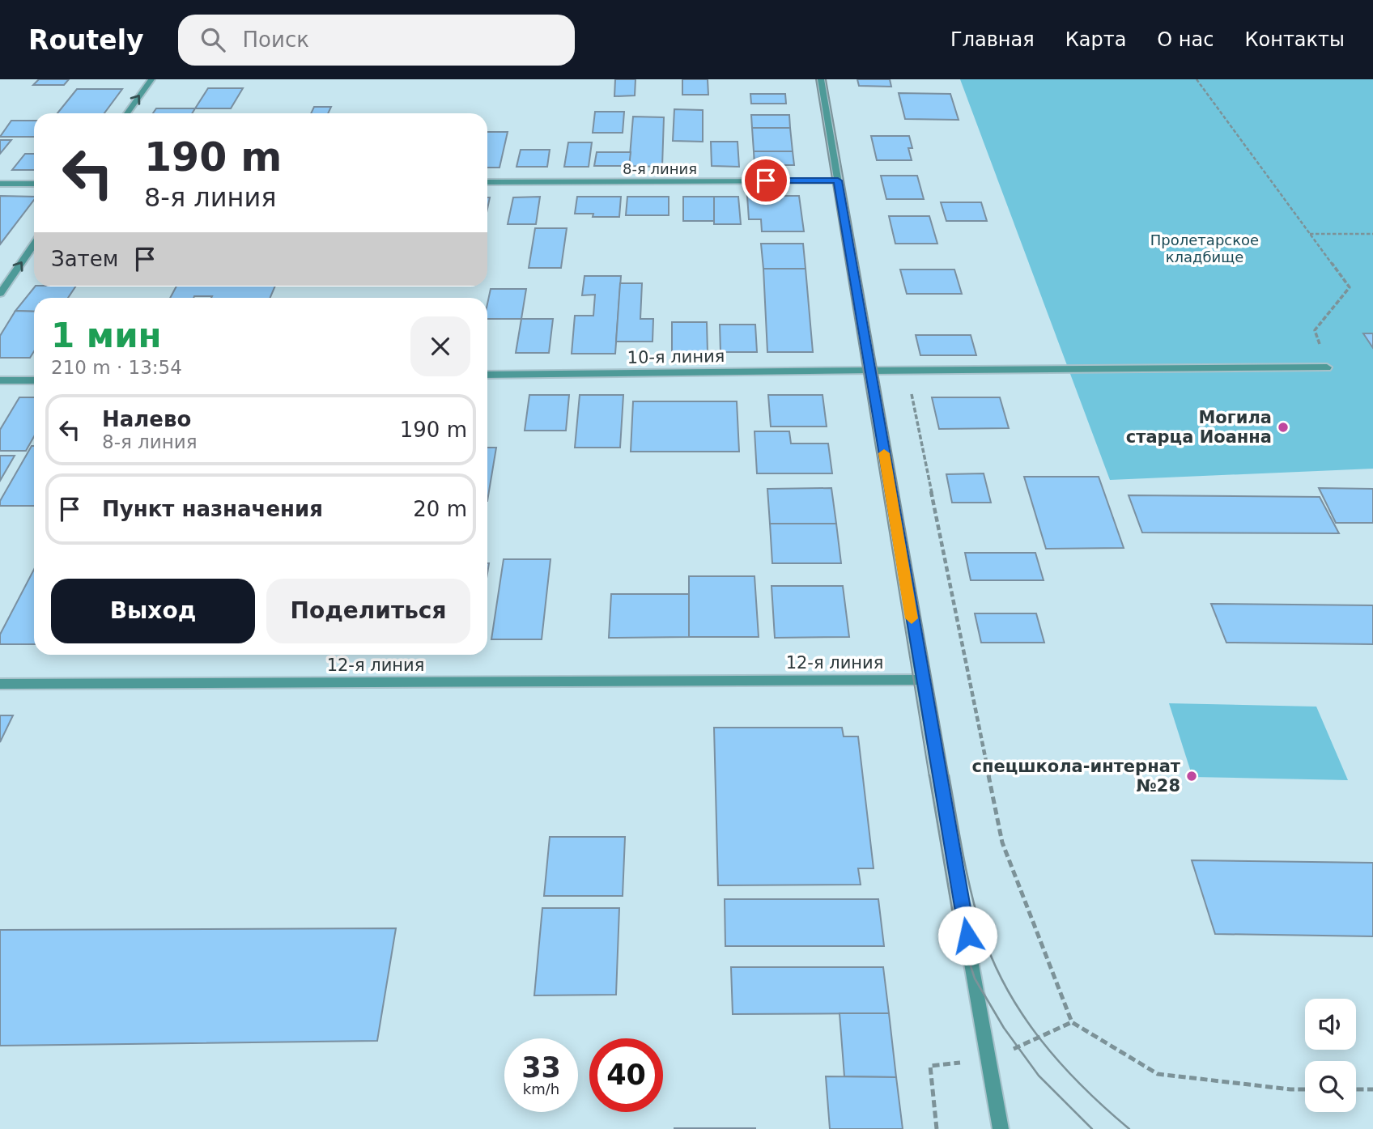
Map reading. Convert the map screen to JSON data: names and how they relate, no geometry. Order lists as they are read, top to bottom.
{
  "streets": {
    "street": ["8-я линия", "10-я линия", "12-я линия"]
  },
  "parks": ["Пролетарское кладбище"],
  "places": ["Могила старца Иоанна", "спецшкола-интернат №28"],
  "page": {
    "header": "Routely",
    "search": "Поиск",
    "nav": [
      "Главная",
      "Карта",
      "О нас",
      "Контакты"
    ],
    "turn": ["190 m", "8-я линия"],
    "then": "Затем",
    "heading": ["1 мин", "210 m · 13:54"],
    "list": [
      {
        "name": "Налево",
        "note": "8-я линия",
        "value": "190 m"
      },
      {
        "name": "Пункт назначения",
        "value": "20 m"
      }
    ],
    "buttons": ["Выход", "Поделиться"],
    "speed": "33 km/h",
    "limit": "40"
  }
}
